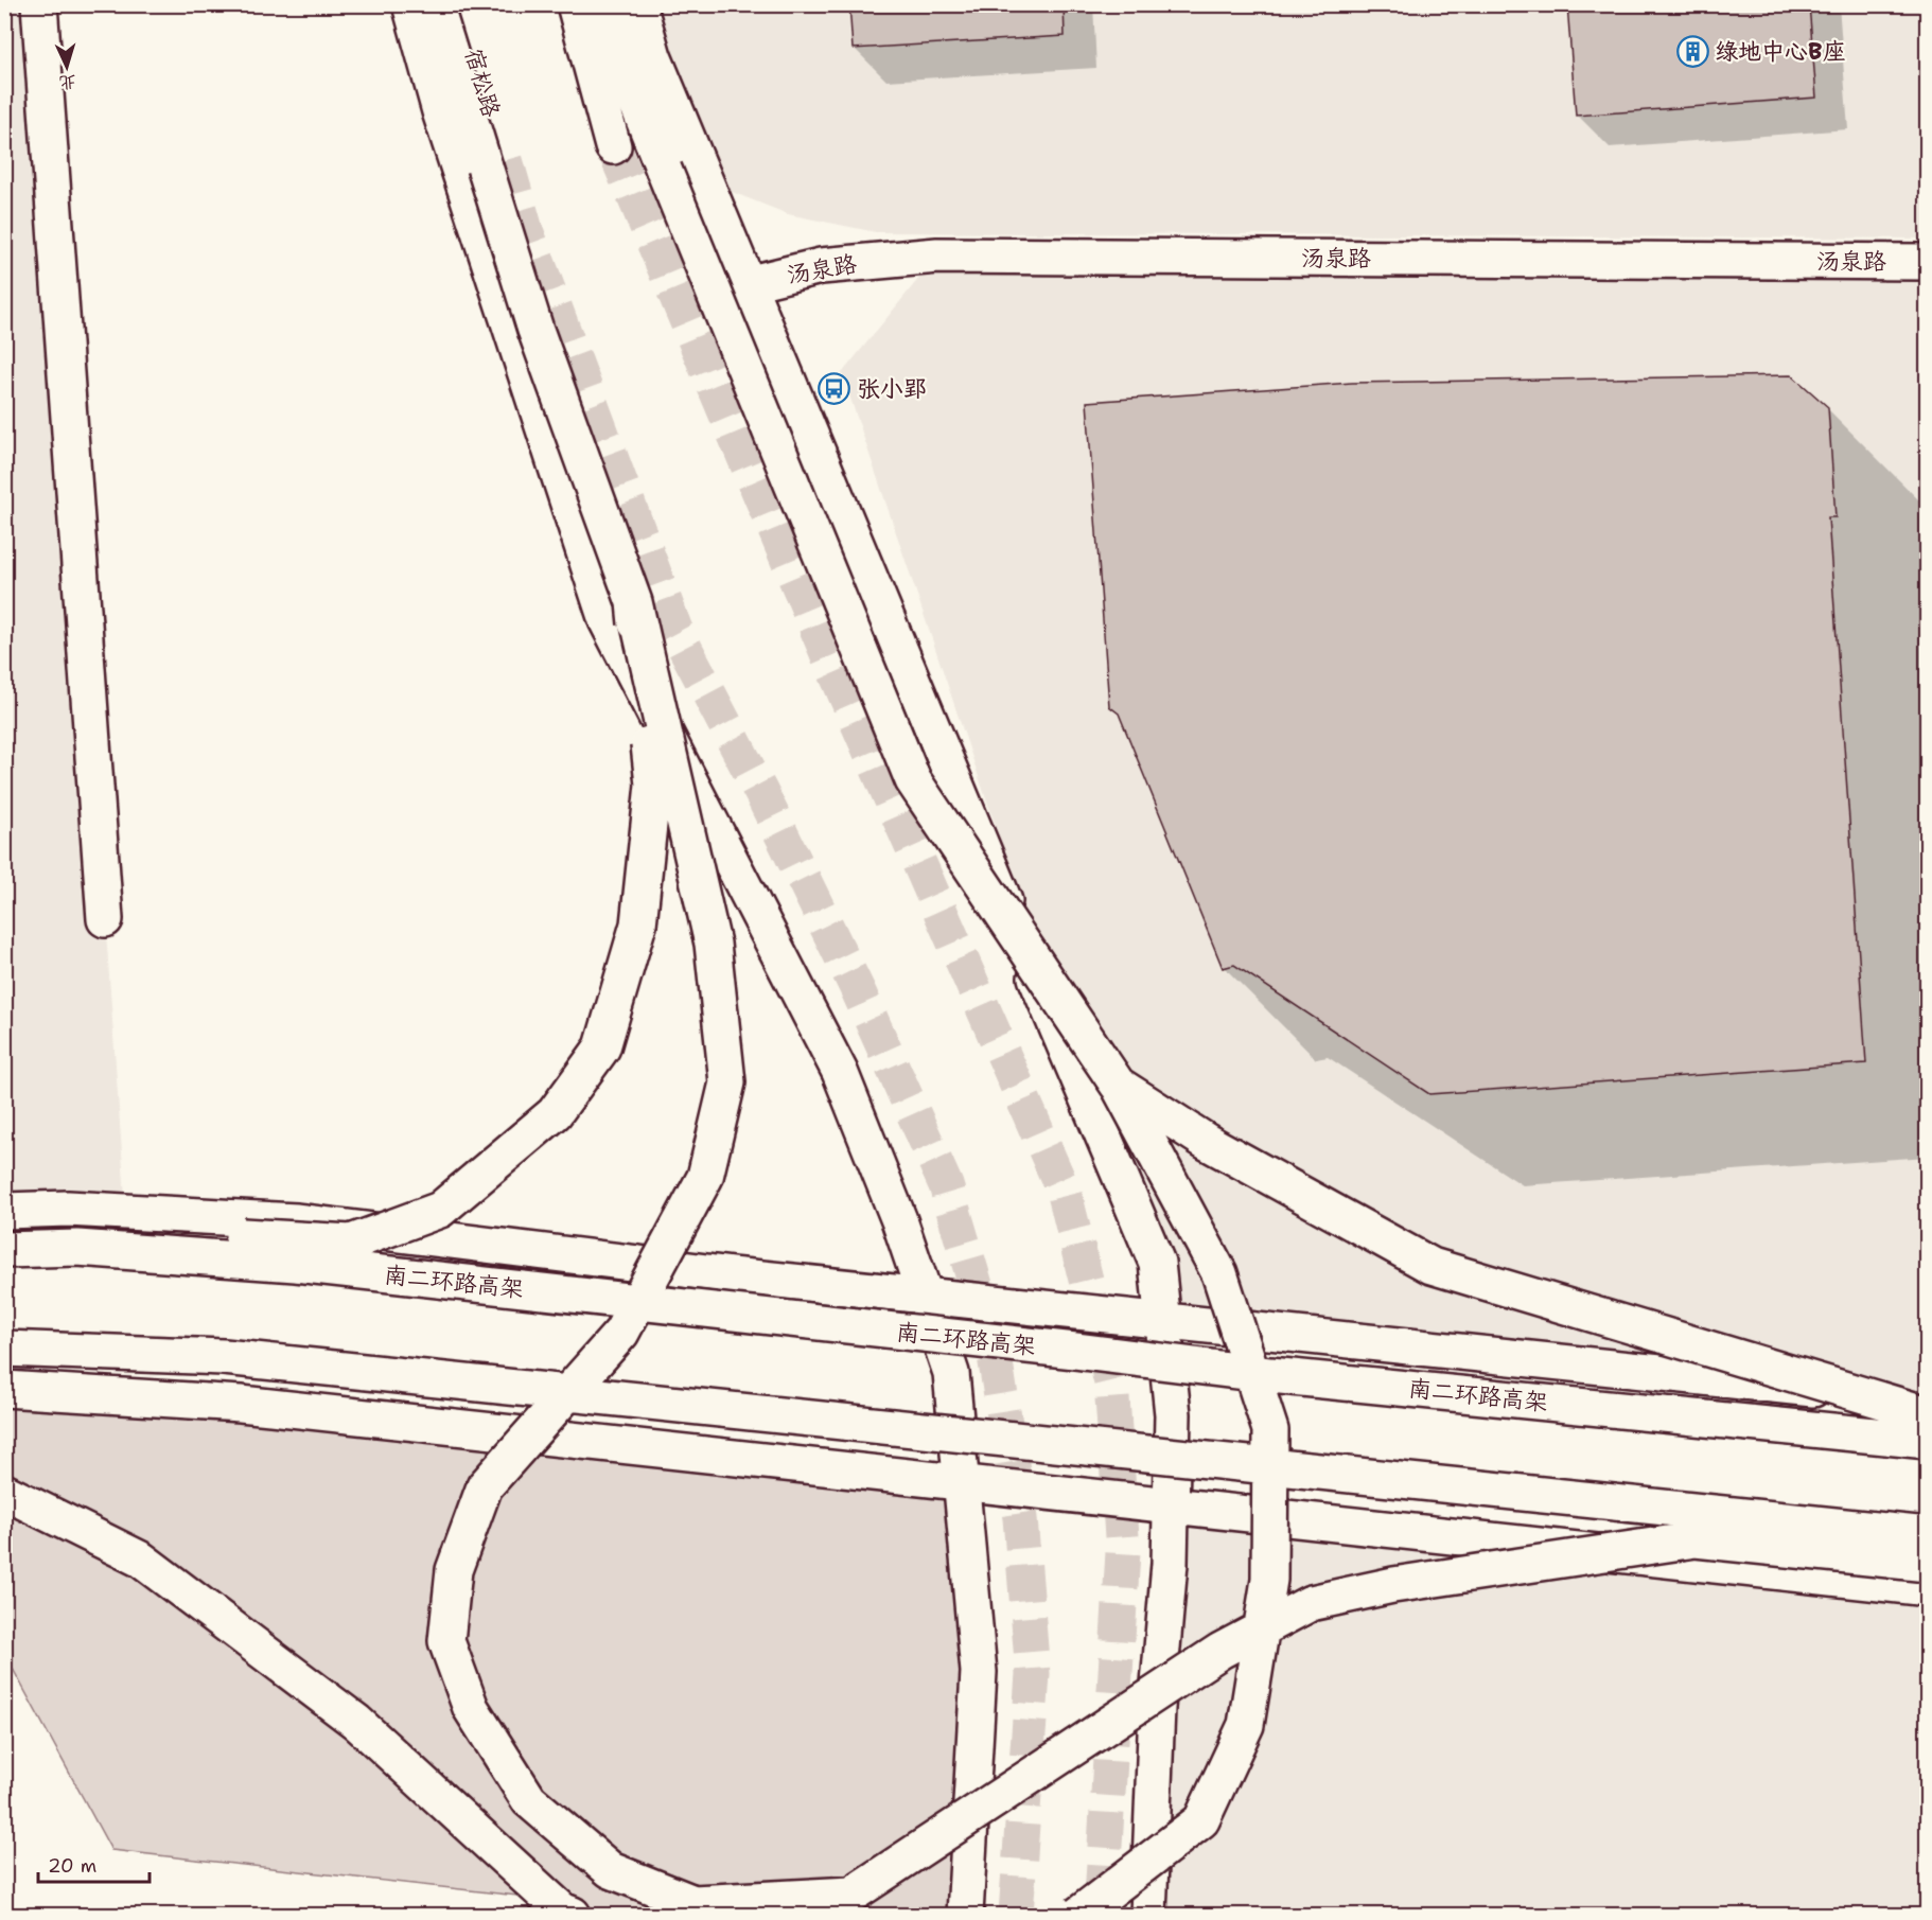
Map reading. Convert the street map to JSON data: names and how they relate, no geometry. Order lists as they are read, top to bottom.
{
  "streets": {
    "main road": ["宿松路", "汤泉路", "南二环路高架"]
  },
  "places": {
    "building": ["绿地中心B座"],
    "bus stop": ["张小郢"]
  },
  "scale_bar": "20 m",
  "north": "bottom"
}
